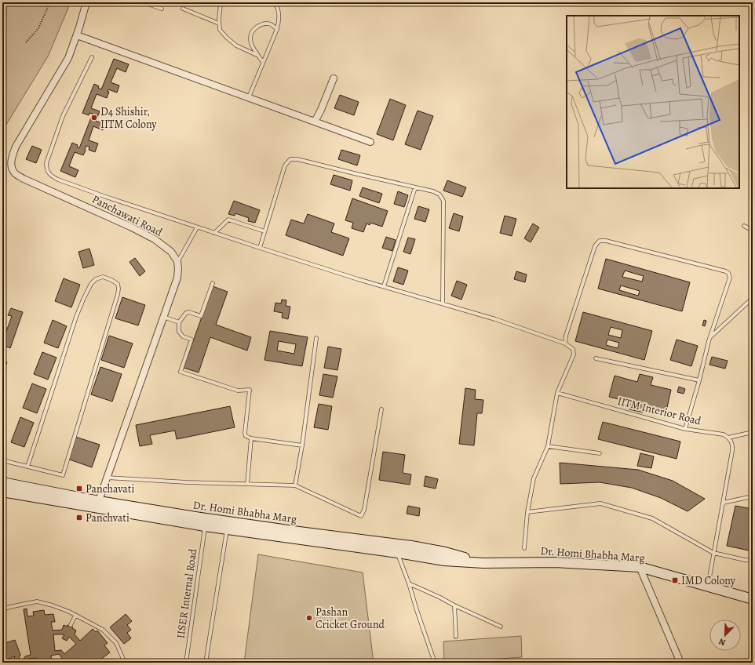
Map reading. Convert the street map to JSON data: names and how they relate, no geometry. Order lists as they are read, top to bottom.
{
  "streets": {
    "main road": ["Dr. Homi Bhabha Marg"],
    "street": ["Panchawati Road"],
    "lane": ["IITM Interior Road", "IISER Internal Road"]
  },
  "crossings": [
    ["Dr. Homi Bhabha Marg", "IISER Internal Road"]
  ],
  "places": {
    "other": ["D4 Shishir, IITM Colony", "Pashan Cricket Ground"],
    "transit": ["Panchavati", "Panchvati", "IMD Colony"]
  },
  "north": "bottom left"
}
